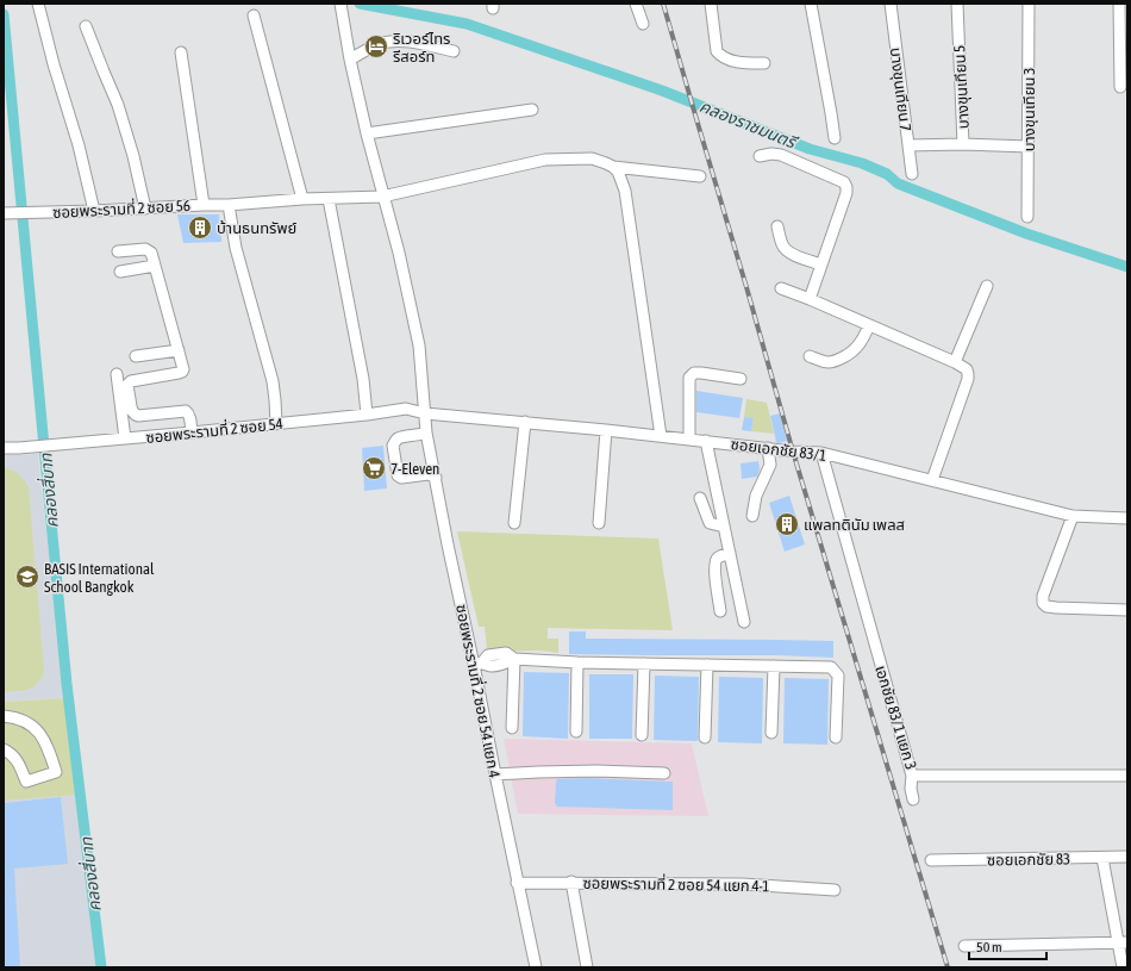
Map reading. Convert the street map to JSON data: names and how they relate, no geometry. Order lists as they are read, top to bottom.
{
  "streets": {
    "street": [
      "บางขุนเทียน 5",
      "บางขุนเทียน 7",
      "บางขุนเทียน 3",
      "ซอยพระรามที่ 2 ซอย 56",
      "ซอยพระรามที่ 2 ซอย 54",
      "ซอยเอกชัย 83/1",
      "ซอยพระรามที่ 2 ซอย 54 แยก 4",
      "เอกชัย 83/1 แยก 3",
      "ซอยเอกชัย 83",
      "ซอยพระรามที่ 2 ซอย 54 แยก 4-1"
    ]
  },
  "crossings": [
    ["บางขุนเทียน 5", "บางขุนเทียน 7"],
    ["ซอยพระรามที่ 2 ซอย 56", "ซอยพระรามที่ 2 ซอย 54 แยก 4"],
    ["ซอยพระรามที่ 2 ซอย 54", "ซอยเอกชัย 83/1"],
    ["ซอยพระรามที่ 2 ซอย 54", "ซอยพระรามที่ 2 ซอย 54 แยก 4"],
    ["ซอยเอกชัย 83/1", "ซอยพระรามที่ 2 ซอย 54 แยก 4"],
    ["ซอยเอกชัย 83/1", "เอกชัย 83/1 แยก 3"],
    ["ซอยพระรามที่ 2 ซอย 54 แยก 4", "ซอยพระรามที่ 2 ซอย 54 แยก 4-1"]
  ],
  "water": ["คลองราชมนตรี", "คลองสี่บาท"],
  "places": {
    "hotel": ["ริเวอร์ไทร รีสอร์ท"],
    "building": ["บ้านธนทรัพย์", "แพลทตินัม เพลส"],
    "supermarket": ["7-Eleven"],
    "school or university": ["BASIS International School Bangkok"]
  },
  "scale_bar": "50 m"
}
